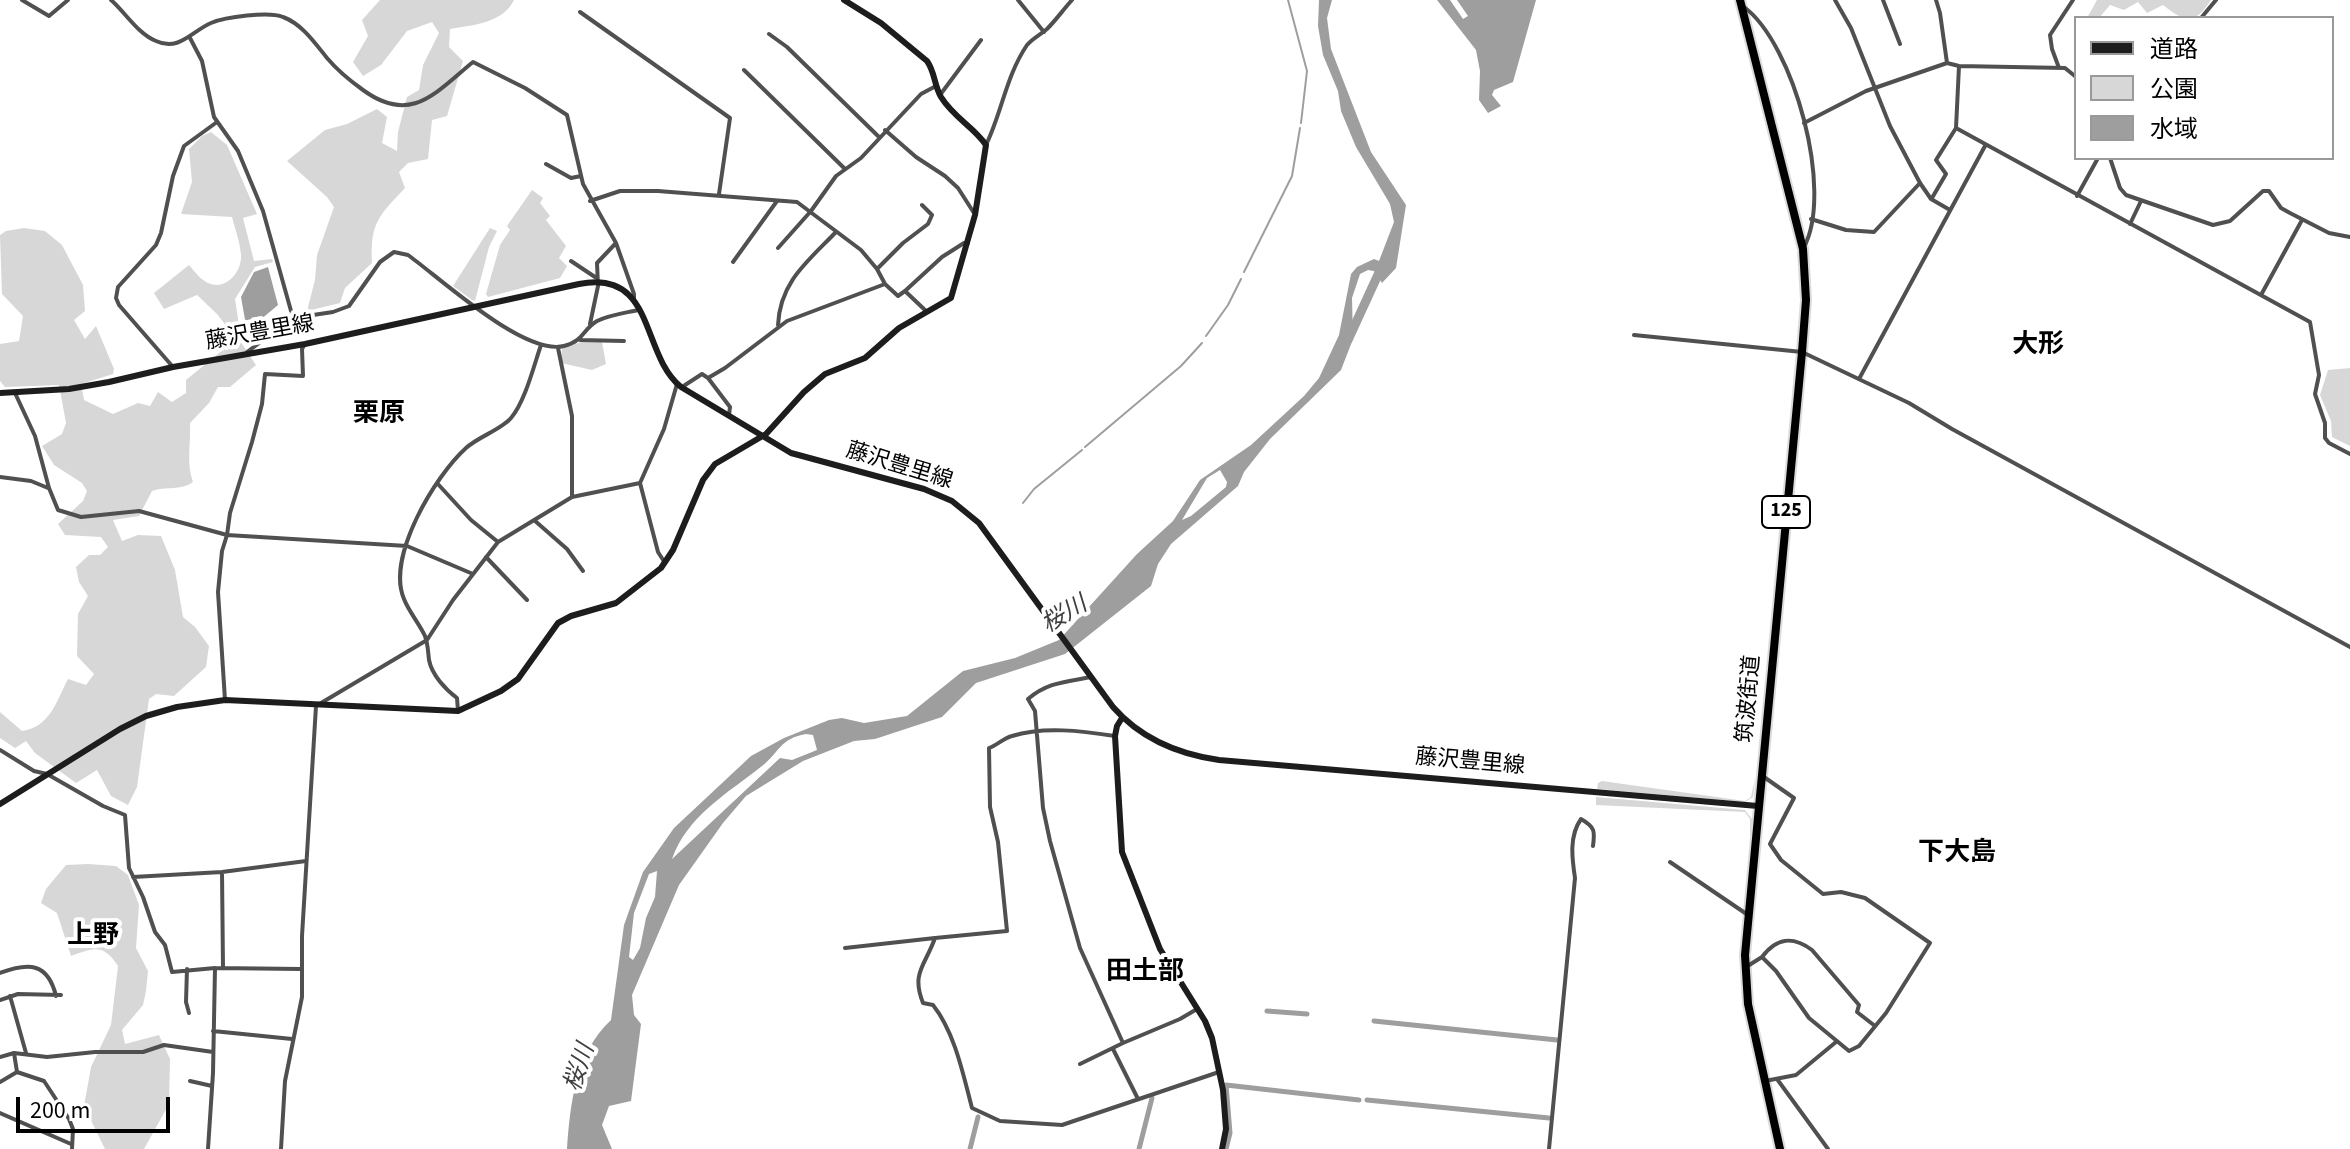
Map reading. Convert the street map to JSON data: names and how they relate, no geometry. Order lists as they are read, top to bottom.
{
  "streets": {
    "highway": ["125", "筑波街道"],
    "street": ["藤沢豊里線"]
  },
  "crossings": [
    ["藤沢豊里線", "筑波街道"]
  ],
  "districts": [
    "大形",
    "栗原",
    "下大島",
    "上野",
    "田土部"
  ],
  "water": ["桜川"],
  "legend": ["道路", "公園", "水域"],
  "scale_bar": "200 m"
}
